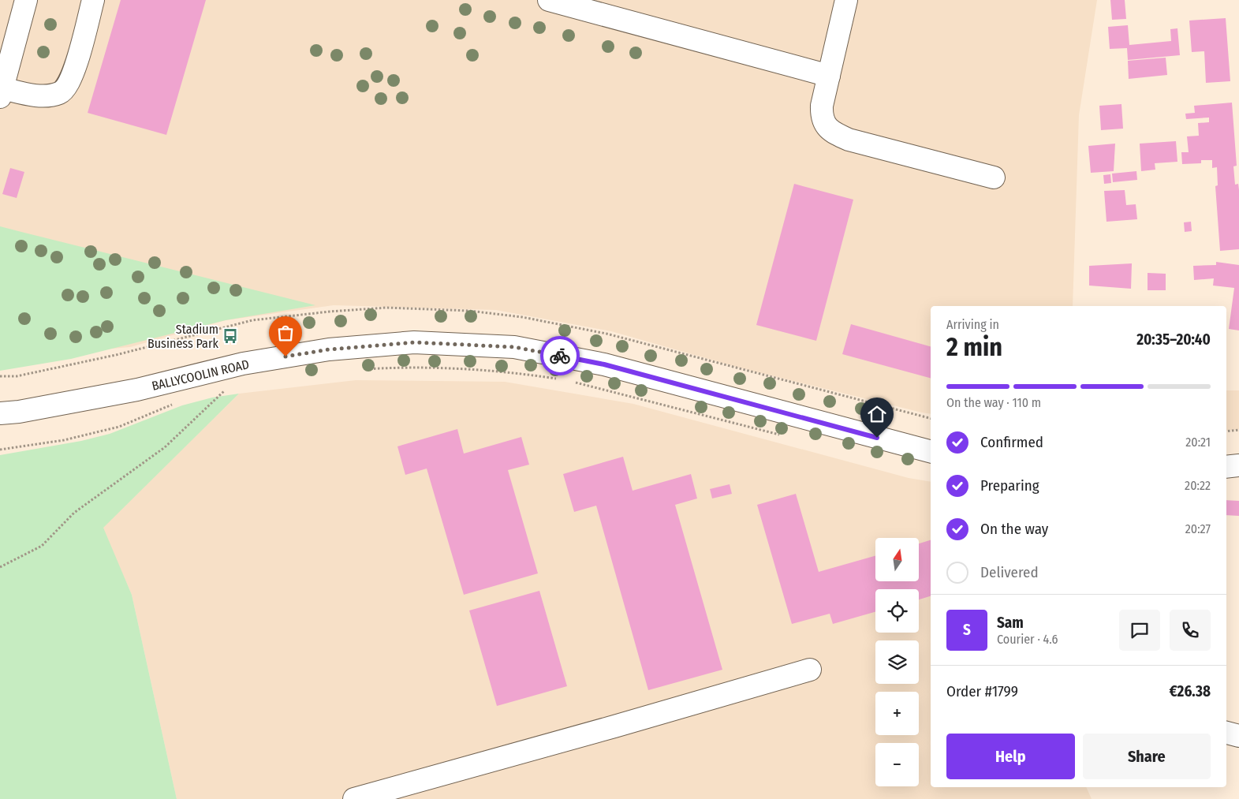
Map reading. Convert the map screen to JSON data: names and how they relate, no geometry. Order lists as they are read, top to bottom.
{
  "streets": {
    "street": ["BALLYCOOLIN ROAD"]
  },
  "places": {
    "bus stop": ["Stadium Business Park"]
  },
  "north": "top",
  "page": {
    "heading": ["2 min", "Arriving in", "20:35–20:40"],
    "panel": [
      "Sam",
      "Courier · 4.6",
      "Order #1799",
      "€26.38"
    ],
    "bar": "On the way · 110 m",
    "list": [
      ["Confirmed", "20:21"],
      ["Preparing", "20:22"],
      ["On the way", "20:27"],
      "Delivered"
    ],
    "map_buttons": ["+", "−"],
    "round": "S",
    "buttons": ["Help", "Share"]
  }
}
